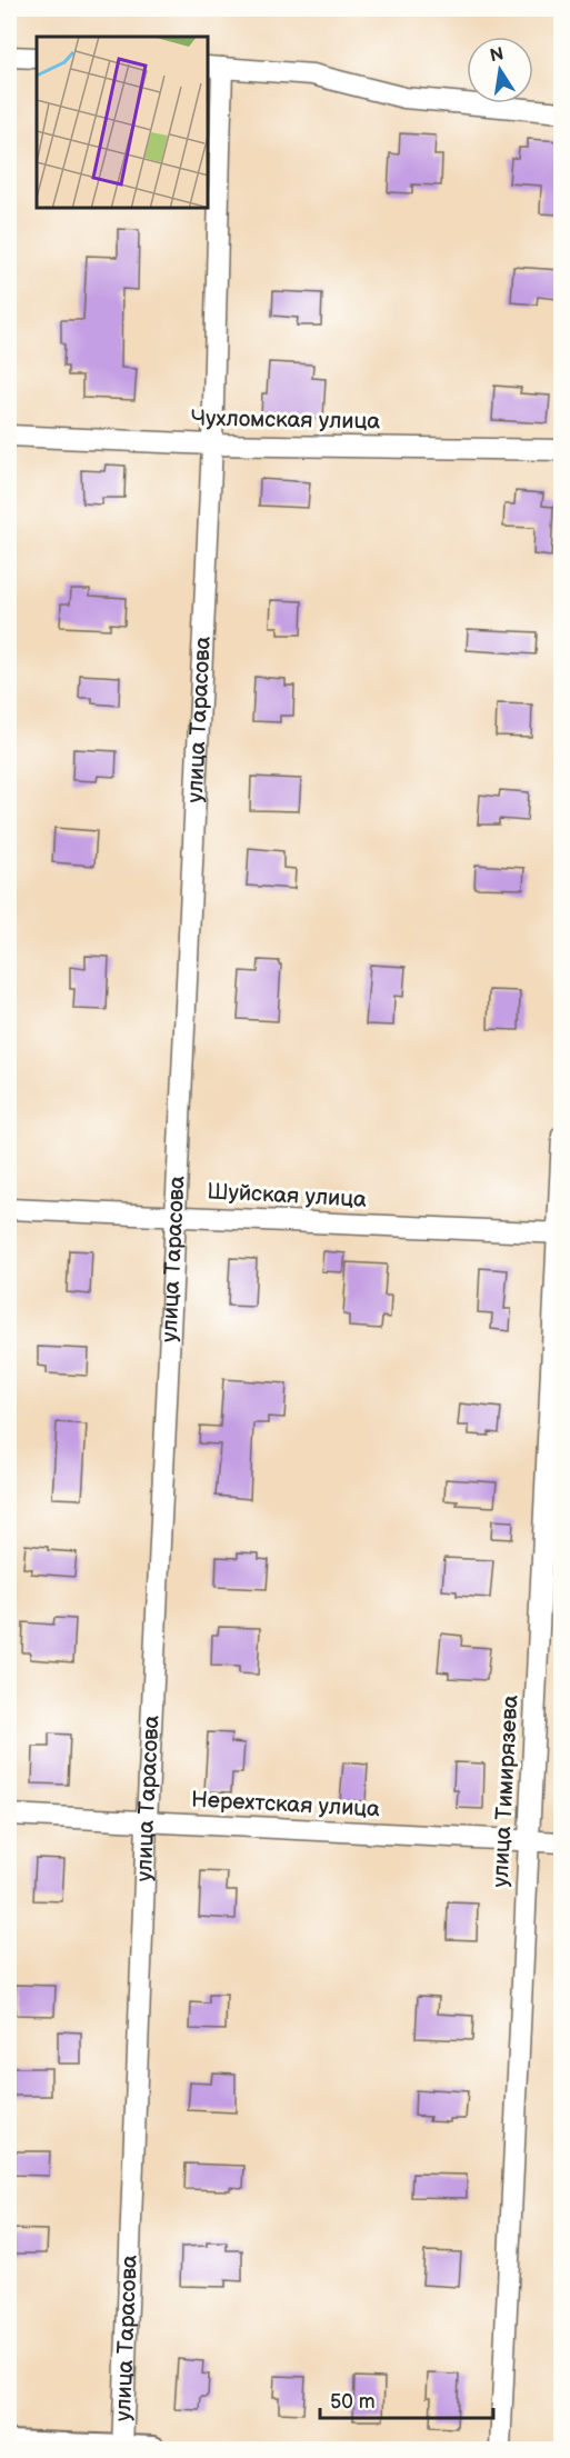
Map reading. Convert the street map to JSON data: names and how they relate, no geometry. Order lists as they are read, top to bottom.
{
  "streets": {
    "street": [
      "Чухломская улица",
      "улица Тарасова",
      "Шуйская улица",
      "улица Тимирязева",
      "Нерехтская улица"
    ]
  },
  "crossings": [
    ["Чухломская улица", "улица Тарасова"],
    ["улица Тарасова", "Шуйская улица"],
    ["улица Тарасова", "Нерехтская улица"],
    ["Шуйская улица", "улица Тимирязева"],
    ["улица Тимирязева", "Нерехтская улица"]
  ],
  "scale_bar": "50 m",
  "north": "top"
}
